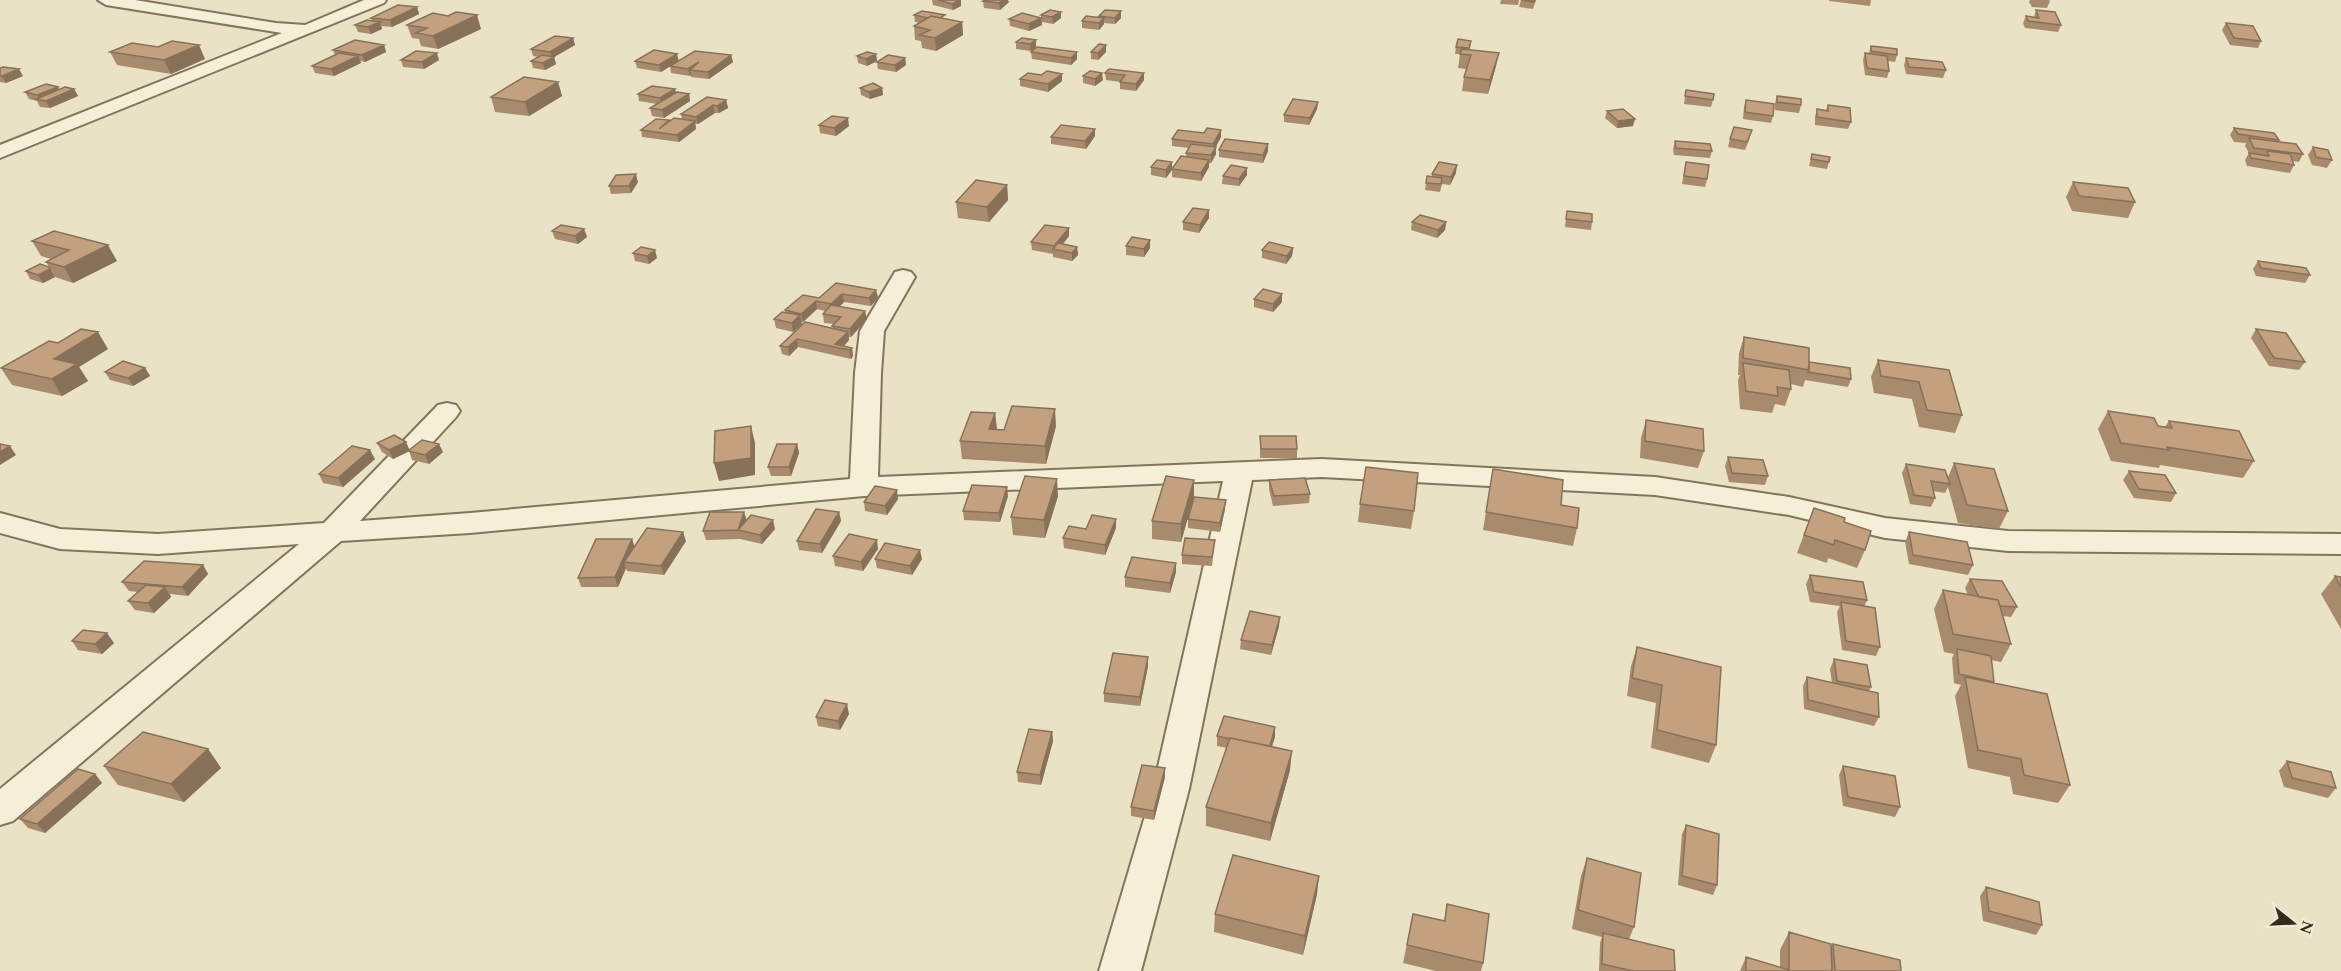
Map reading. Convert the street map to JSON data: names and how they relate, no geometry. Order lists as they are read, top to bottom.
{
  "north": "right"
}
